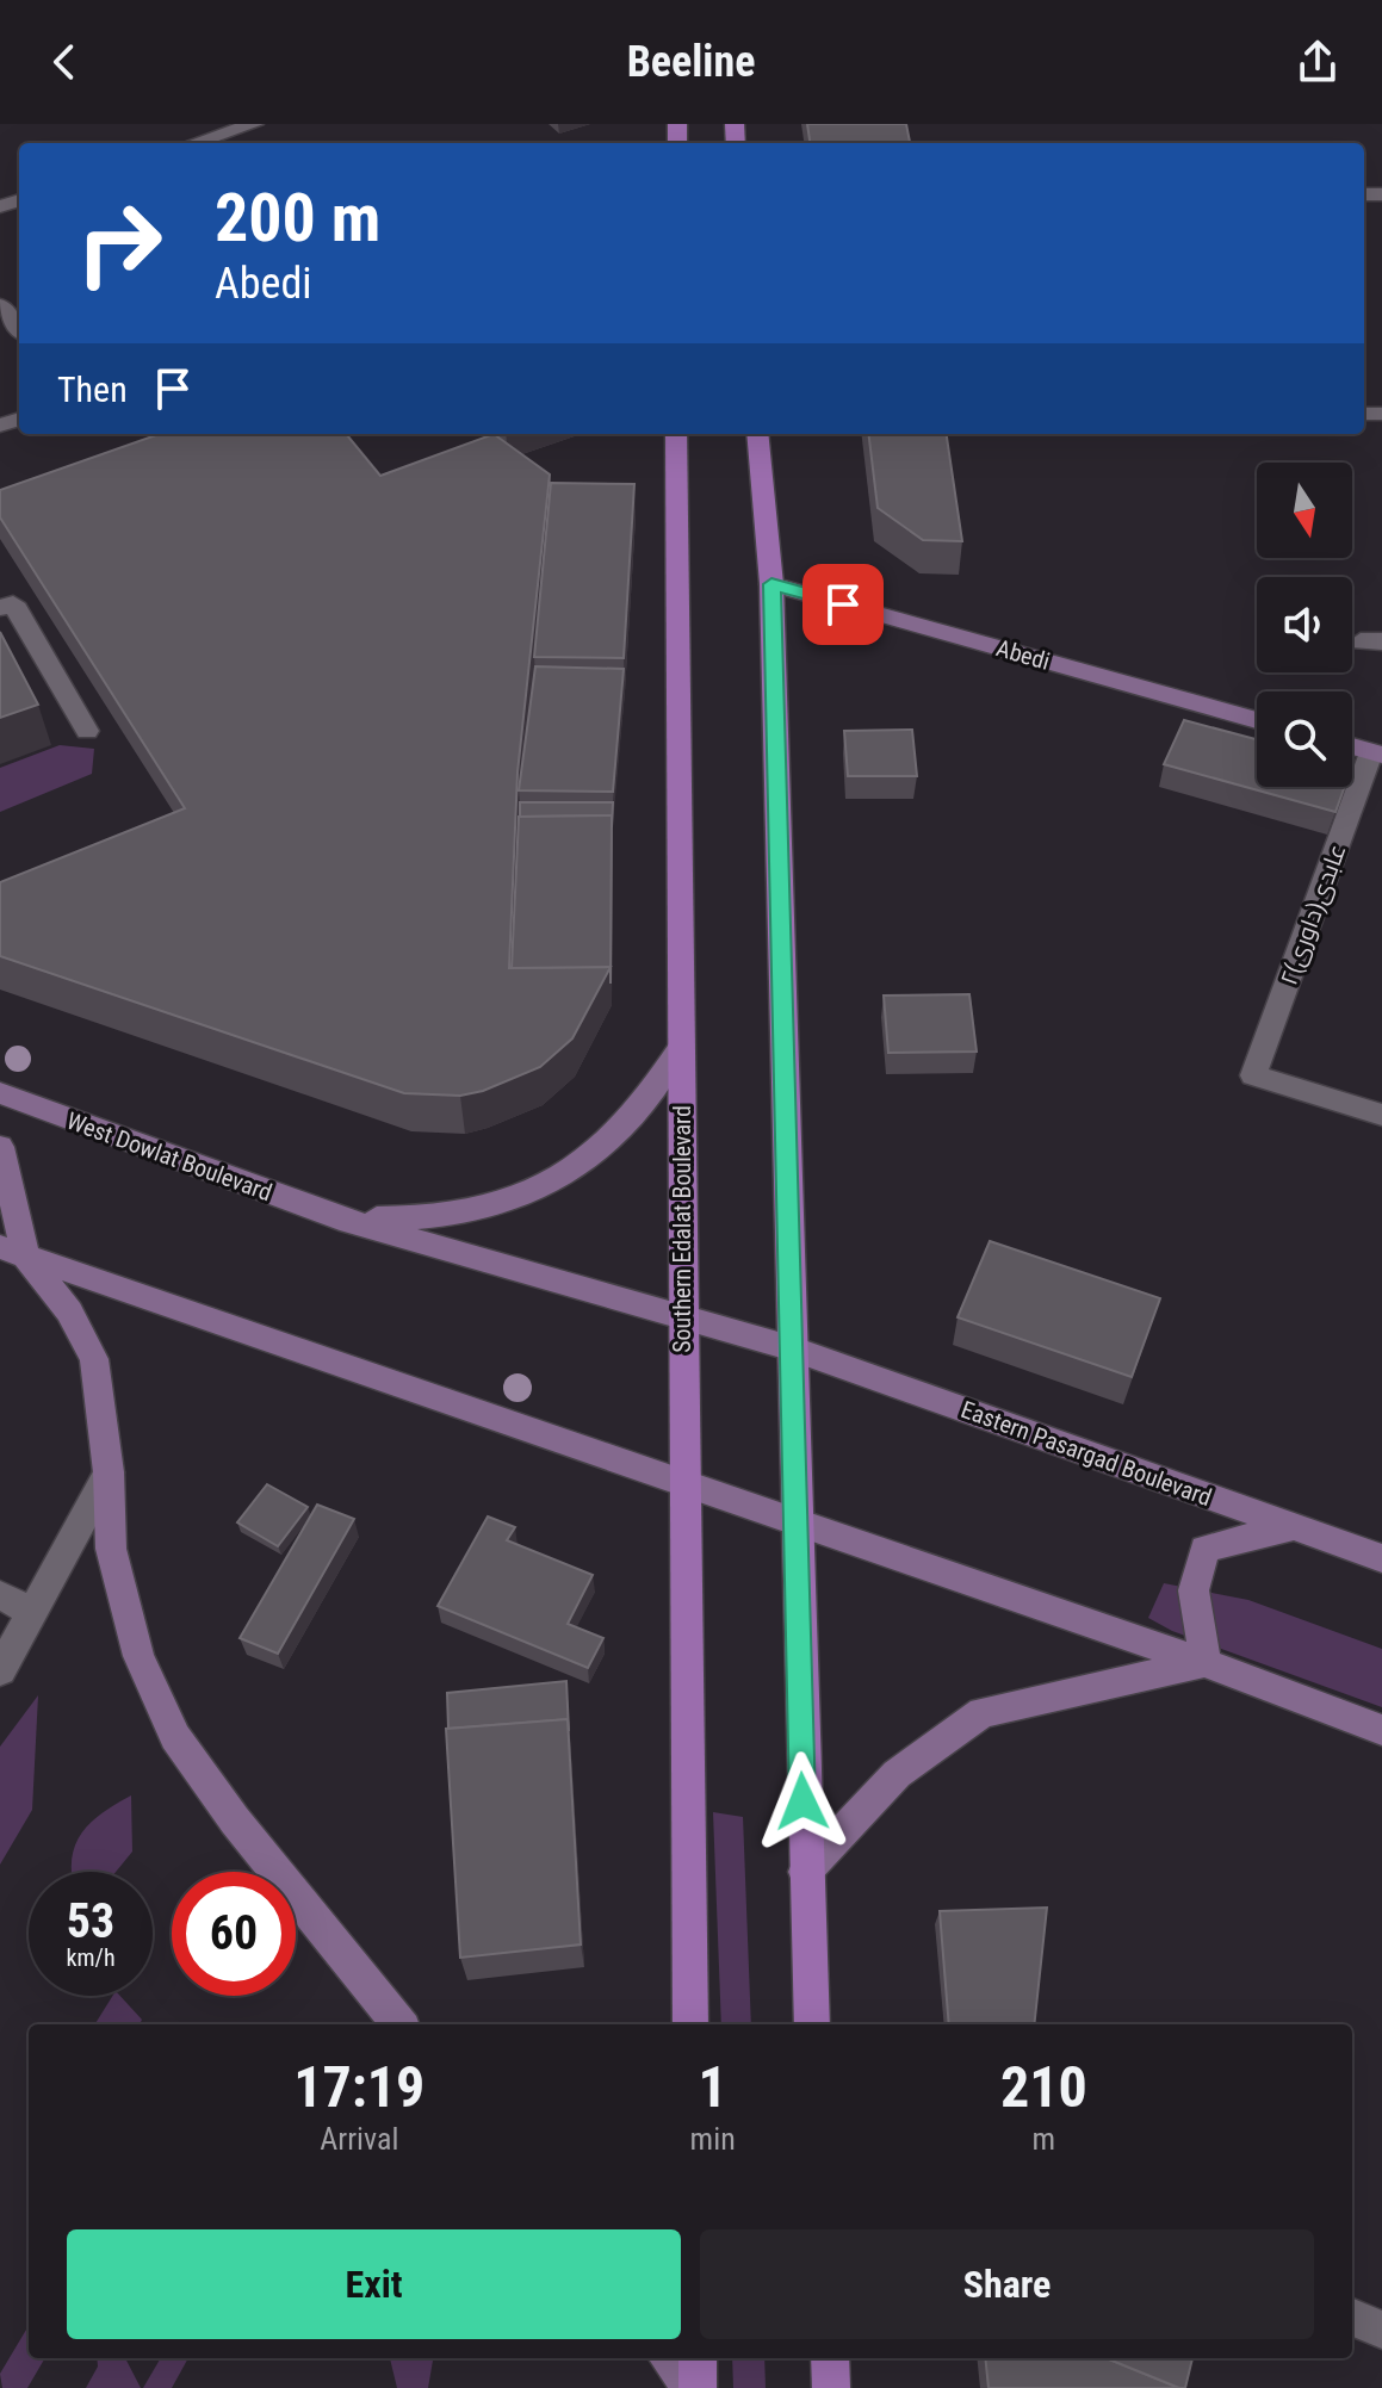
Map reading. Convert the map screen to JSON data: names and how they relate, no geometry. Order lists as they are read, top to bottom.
{
  "streets": {
    "main road": [
      "Abedi",
      "West Dowlat Boulevard",
      "Southern Edalat Boulevard",
      "Eastern Pasargad Boulevard"
    ],
    "street": ["۲عابدی(داوری)"]
  },
  "crossings": [
    ["West Dowlat Boulevard", "Eastern Pasargad Boulevard"],
    ["Southern Edalat Boulevard", "Eastern Pasargad Boulevard"]
  ],
  "north": "bottom",
  "page": {
    "header": "Beeline",
    "turn": ["200 m", "Abedi"],
    "then": "Then",
    "speed": "53 km/h",
    "limit": "60",
    "eta": [
      "17:19",
      "Arrival",
      "1",
      "min",
      "210",
      "m"
    ],
    "buttons": ["Exit", "Share"]
  }
}
